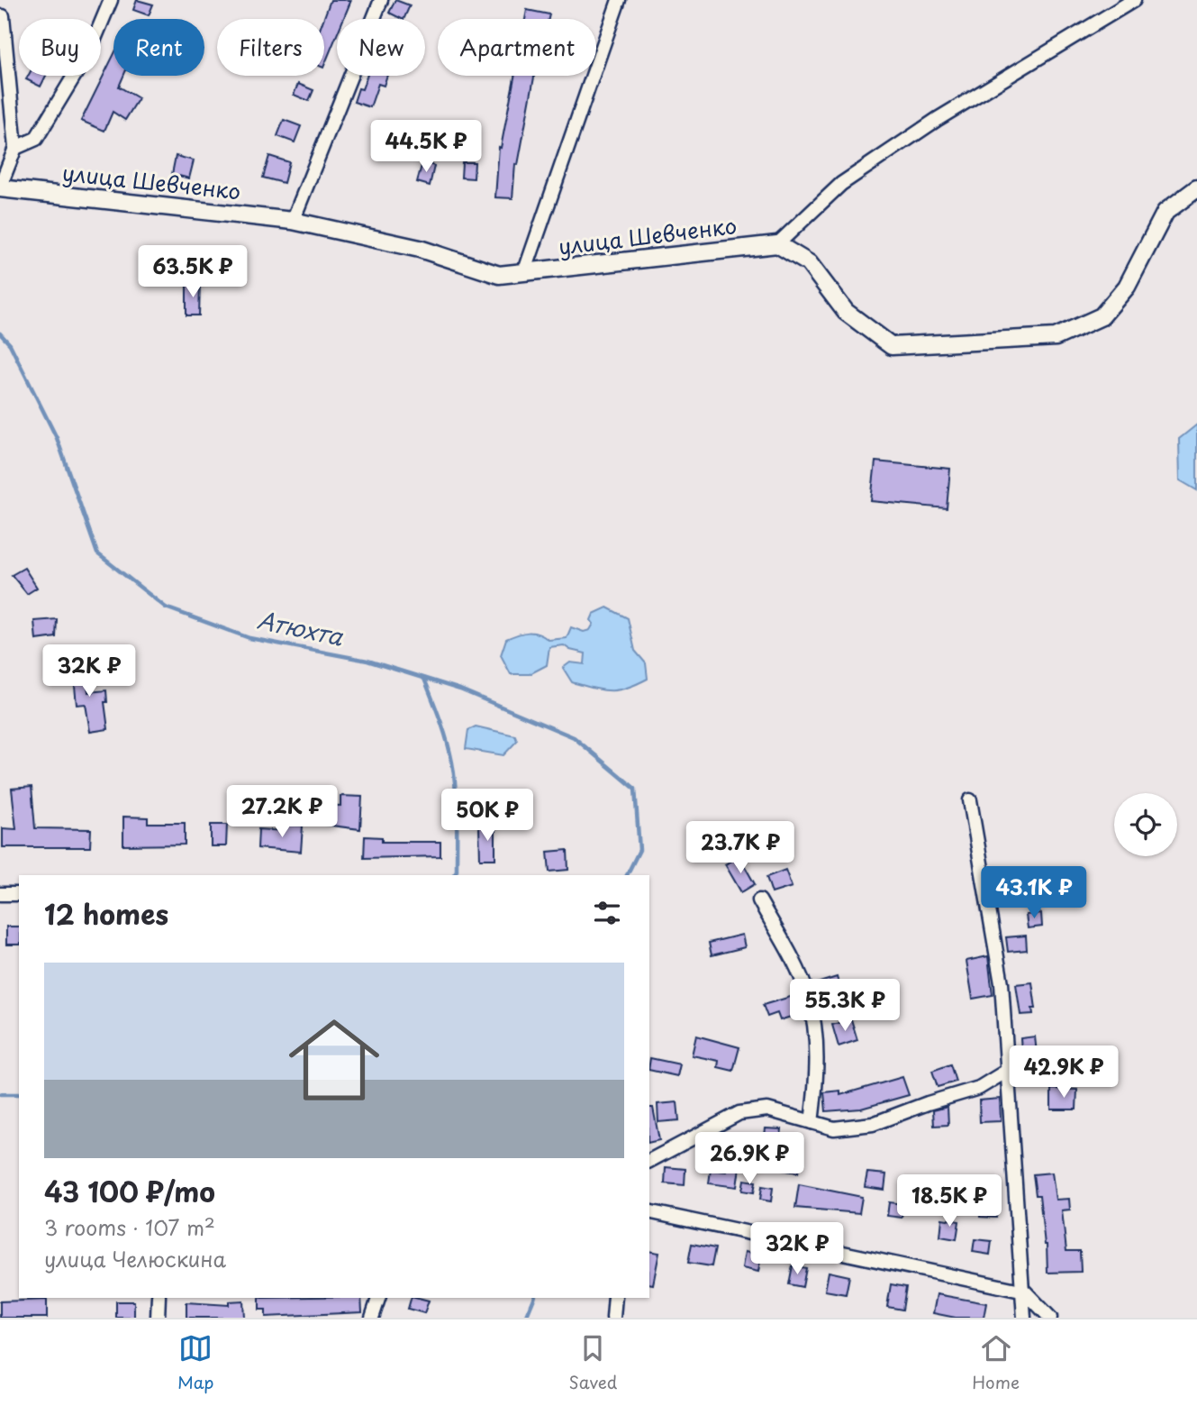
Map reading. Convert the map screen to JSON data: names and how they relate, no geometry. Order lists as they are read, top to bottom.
{
  "streets": {
    "street": ["улица Шевченко"]
  },
  "water": ["Атюхта"],
  "page": {
    "chip": [
      "Buy",
      "Rent",
      "Filters",
      "New",
      "Apartment"
    ],
    "price": [
      "44.5K ₽",
      "63.5K ₽",
      "32K ₽",
      "27.2K ₽",
      "50K ₽",
      "23.7K ₽",
      "43.1K ₽",
      "55.3K ₽",
      "42.9K ₽",
      "26.9K ₽",
      "18.5K ₽",
      "32K ₽"
    ],
    "heading": "12 homes",
    "list": [
      {
        "name": "43 100 ₽/mo",
        "note": "3 rooms · 107 m² · улица Челюскина"
      }
    ],
    "tabs": ["Map", "Saved", "Home"]
  }
}
